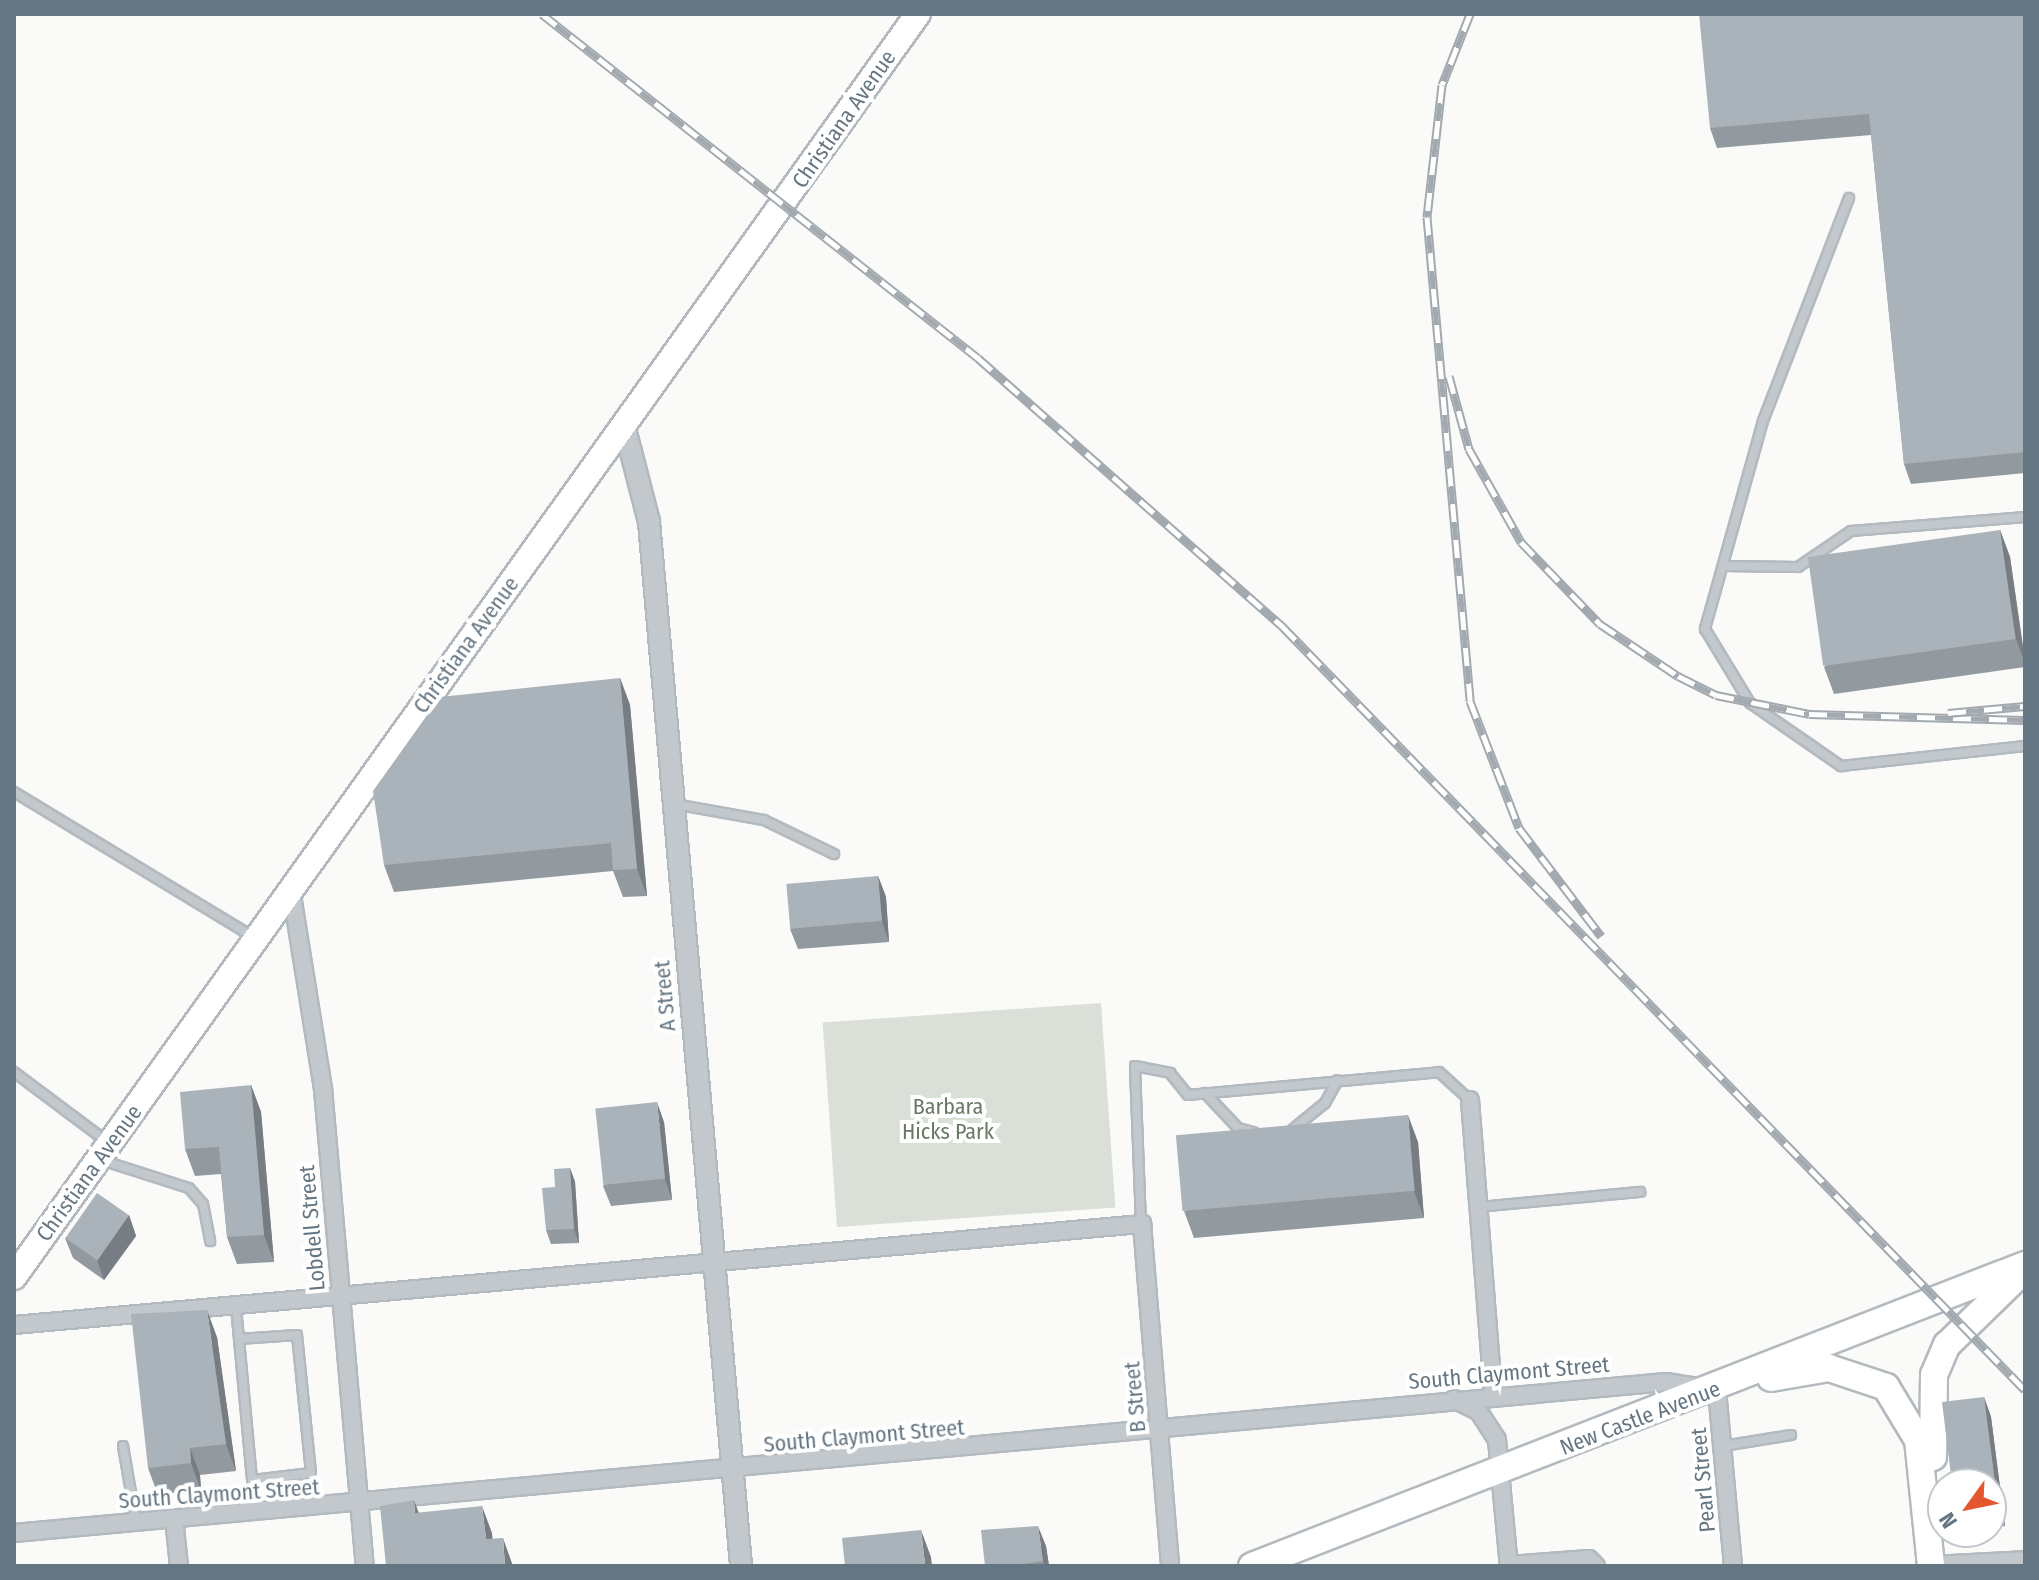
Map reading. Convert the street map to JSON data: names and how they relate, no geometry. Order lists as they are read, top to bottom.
{
  "streets": {
    "main road": ["Christiana Avenue", "New Castle Avenue"],
    "street": [
      "A Street",
      "Lobdell Street",
      "South Claymont Street",
      "B Street",
      "Pearl Street"
    ]
  },
  "crossings": [
    ["Christiana Avenue", "A Street"],
    ["Christiana Avenue", "Lobdell Street"],
    ["A Street", "South Claymont Street"],
    ["Lobdell Street", "South Claymont Street"],
    ["South Claymont Street", "B Street"],
    ["South Claymont Street", "New Castle Avenue"],
    ["South Claymont Street", "Pearl Street"],
    ["New Castle Avenue", "Pearl Street"]
  ],
  "parks": ["Barbara Hicks Park"],
  "north": "bottom left"
}
